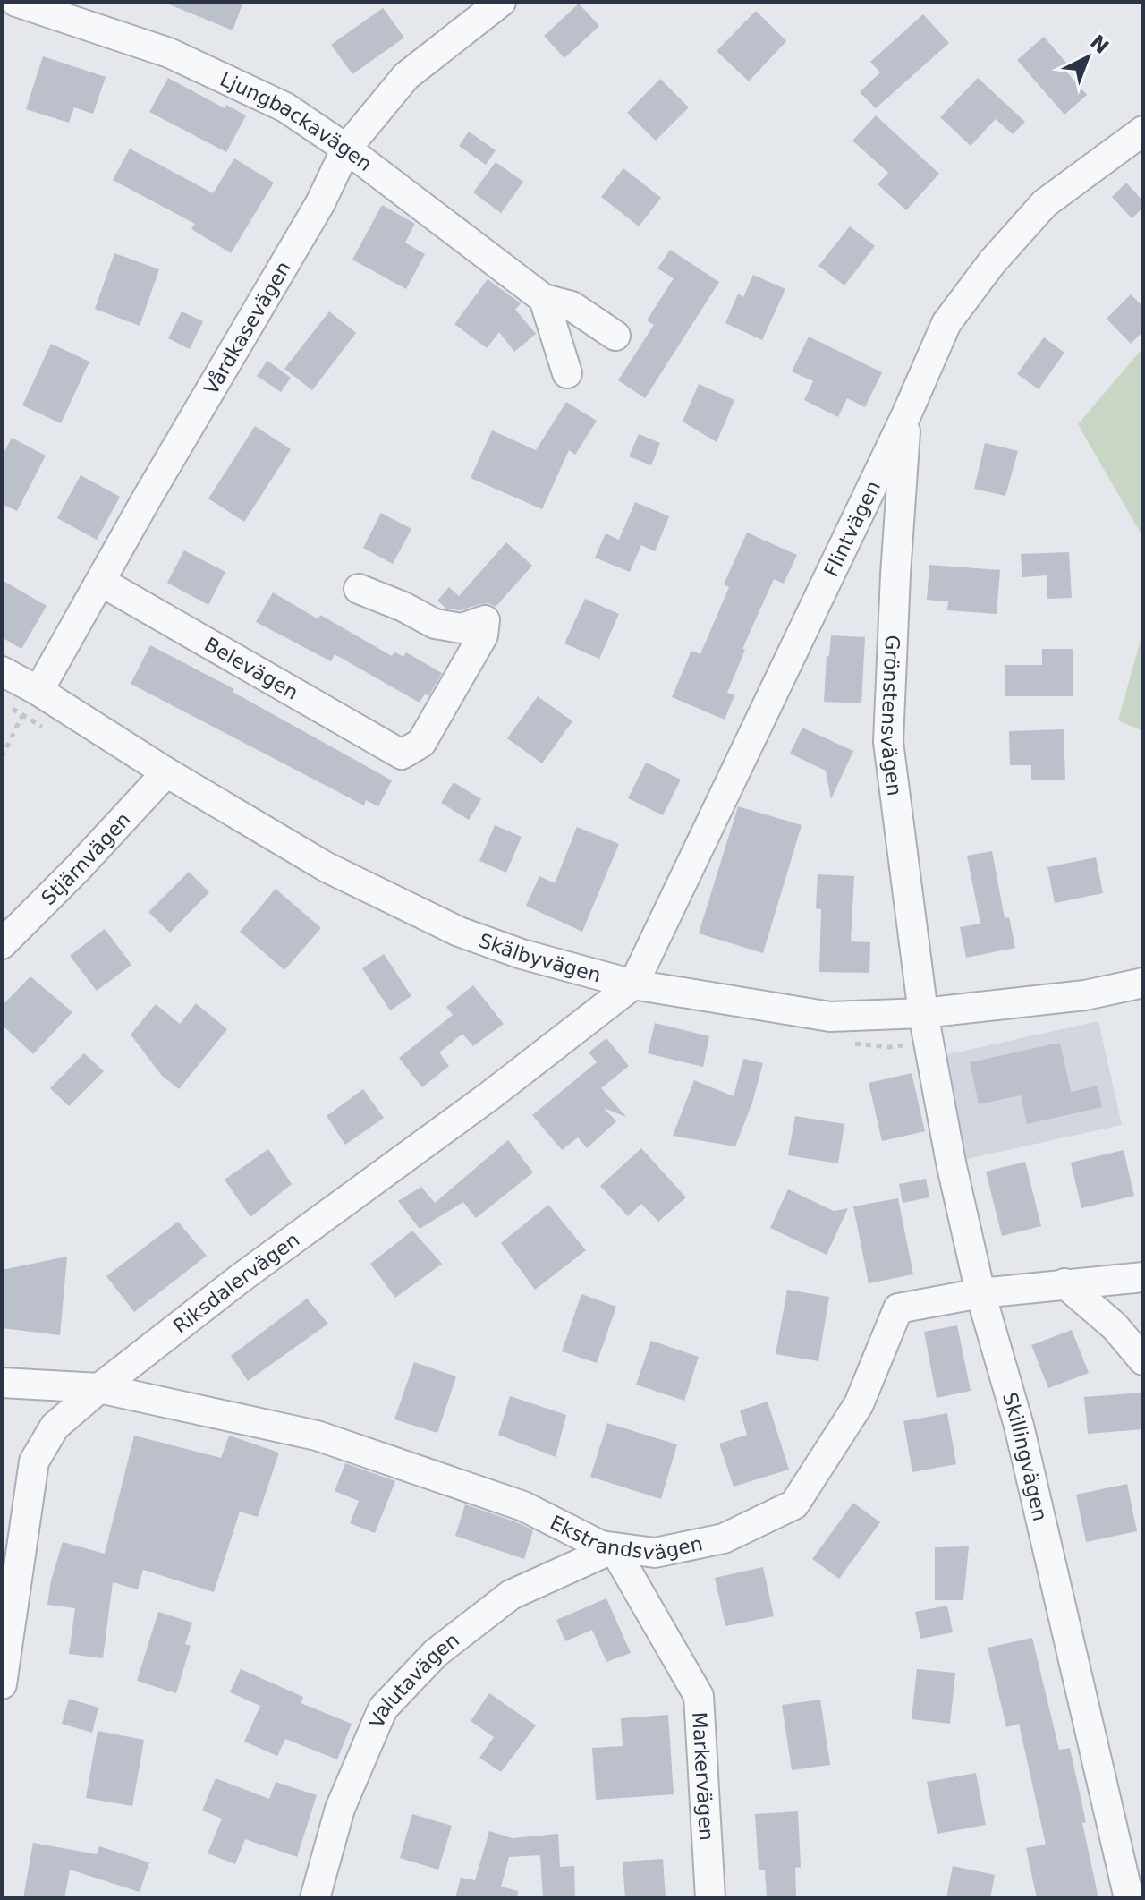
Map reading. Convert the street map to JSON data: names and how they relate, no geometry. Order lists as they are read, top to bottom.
{
  "streets": {
    "street": [
      "Ljungbackavägen",
      "Vårdkasevägen",
      "Flintvägen",
      "Belevägen",
      "Grönstensvägen",
      "Stjärnvägen",
      "Skälbyvägen",
      "Riksdalervägen",
      "Skillingvägen",
      "Ekstrandsvägen",
      "Valutavägen",
      "Markervägen"
    ]
  },
  "crossings": [
    ["Ljungbackavägen", "Vårdkasevägen"],
    ["Vårdkasevägen", "Belevägen"],
    ["Vårdkasevägen", "Skälbyvägen"],
    ["Flintvägen", "Grönstensvägen"],
    ["Flintvägen", "Skälbyvägen"],
    ["Flintvägen", "Riksdalervägen"],
    ["Grönstensvägen", "Skälbyvägen"],
    ["Grönstensvägen", "Skillingvägen"],
    ["Stjärnvägen", "Skälbyvägen"],
    ["Skälbyvägen", "Riksdalervägen"],
    ["Skälbyvägen", "Skillingvägen"],
    ["Riksdalervägen", "Ekstrandsvägen"],
    ["Skillingvägen", "Ekstrandsvägen"],
    ["Ekstrandsvägen", "Valutavägen"],
    ["Ekstrandsvägen", "Markervägen"],
    ["Valutavägen", "Markervägen"]
  ],
  "north": "top right"
}
